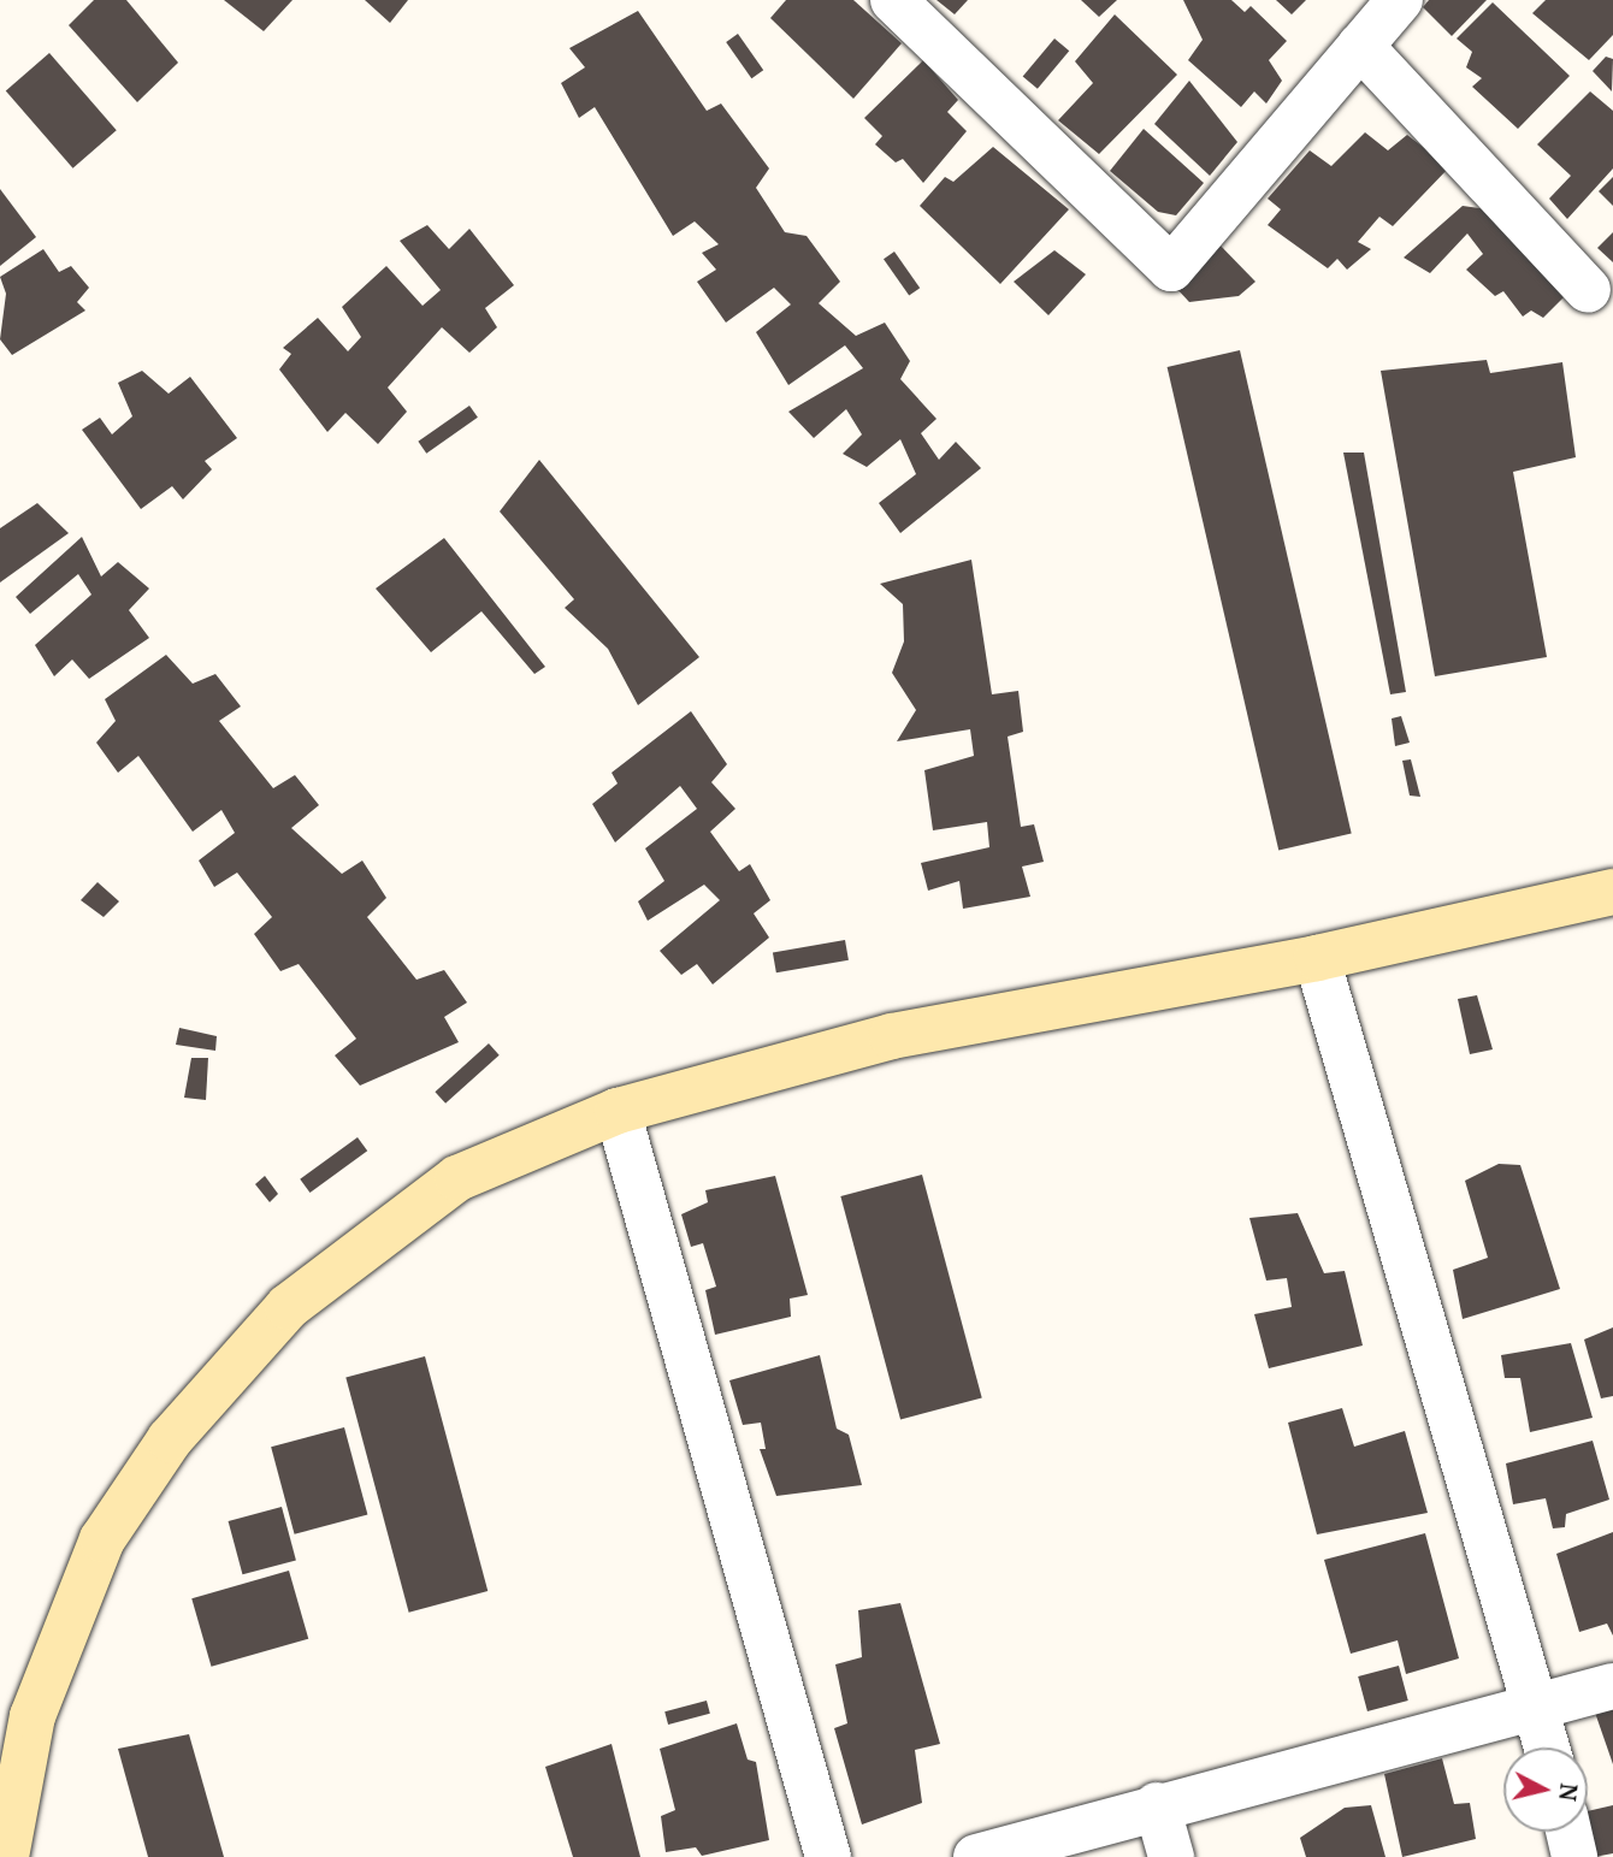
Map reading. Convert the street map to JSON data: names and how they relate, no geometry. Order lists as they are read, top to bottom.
{
  "north": "right"
}
